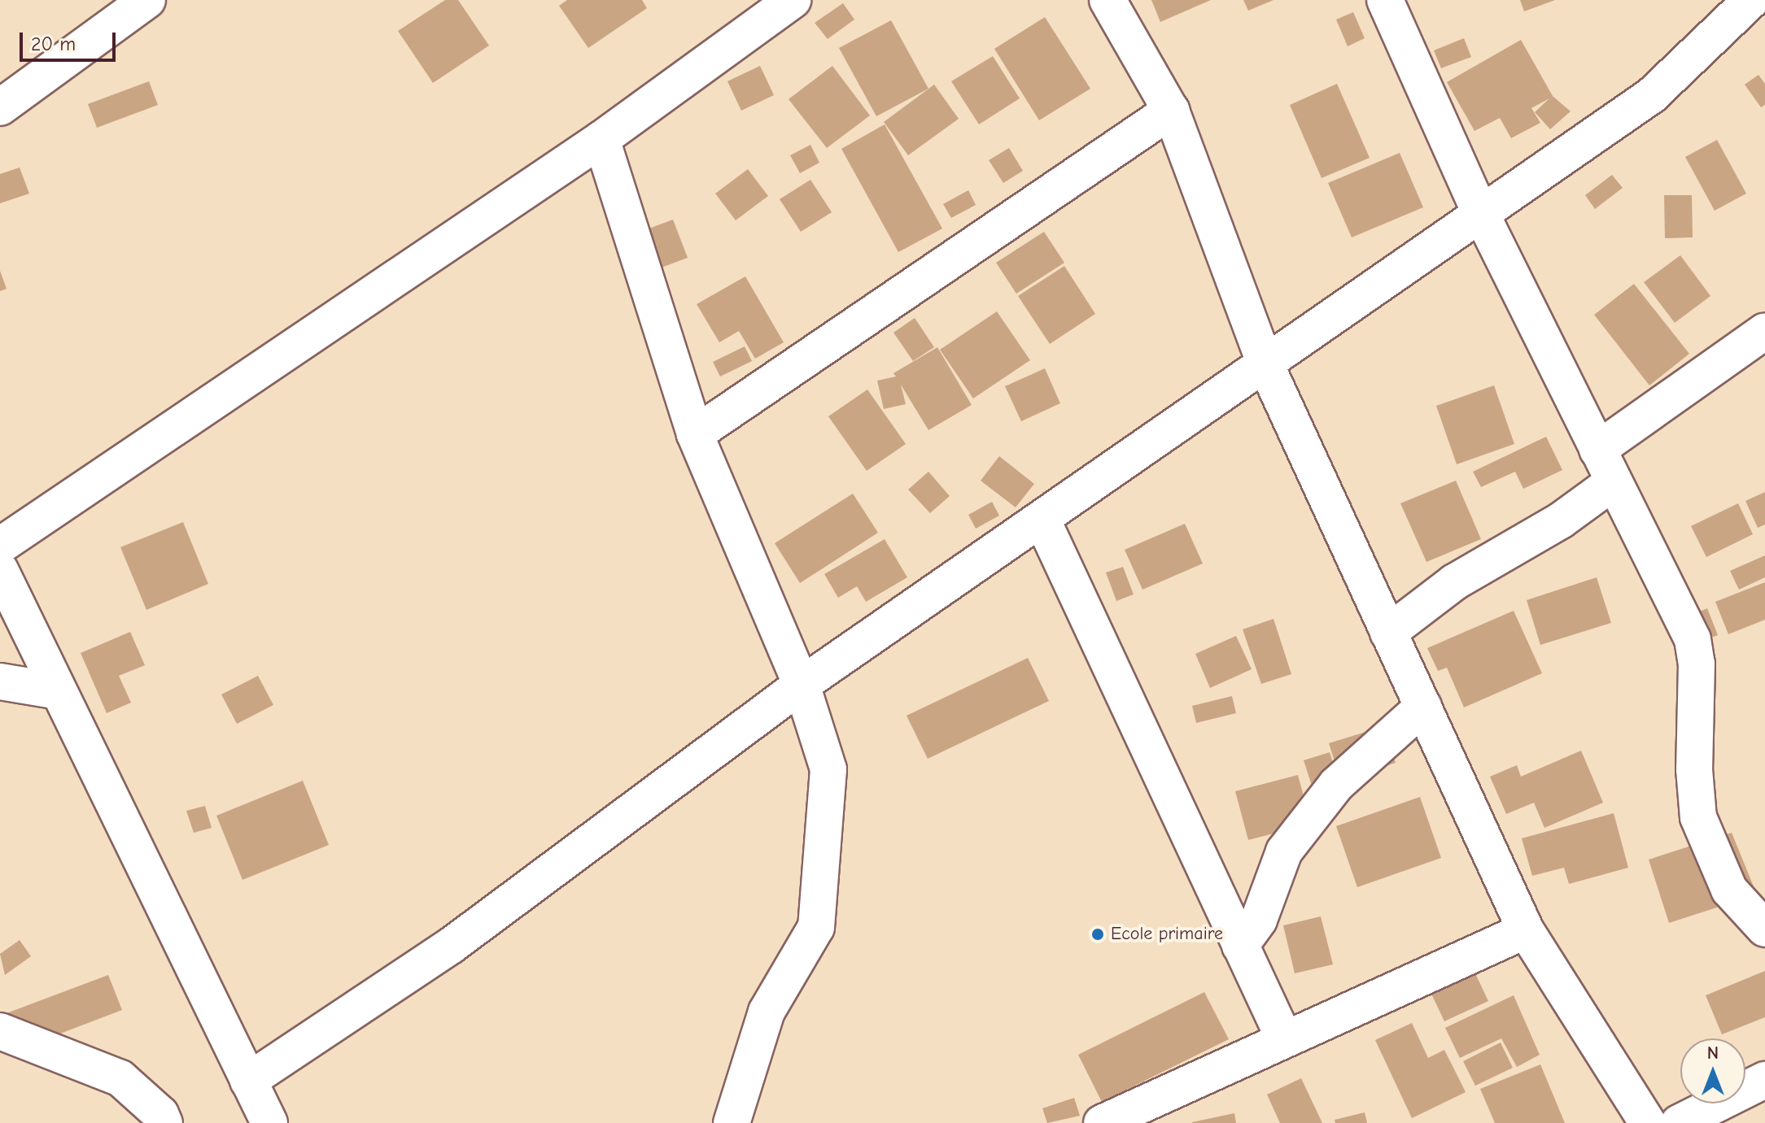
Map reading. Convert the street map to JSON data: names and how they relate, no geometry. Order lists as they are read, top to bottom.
{
  "places": ["Ecole primaire"],
  "scale_bar": "20 m",
  "north": "top"
}
